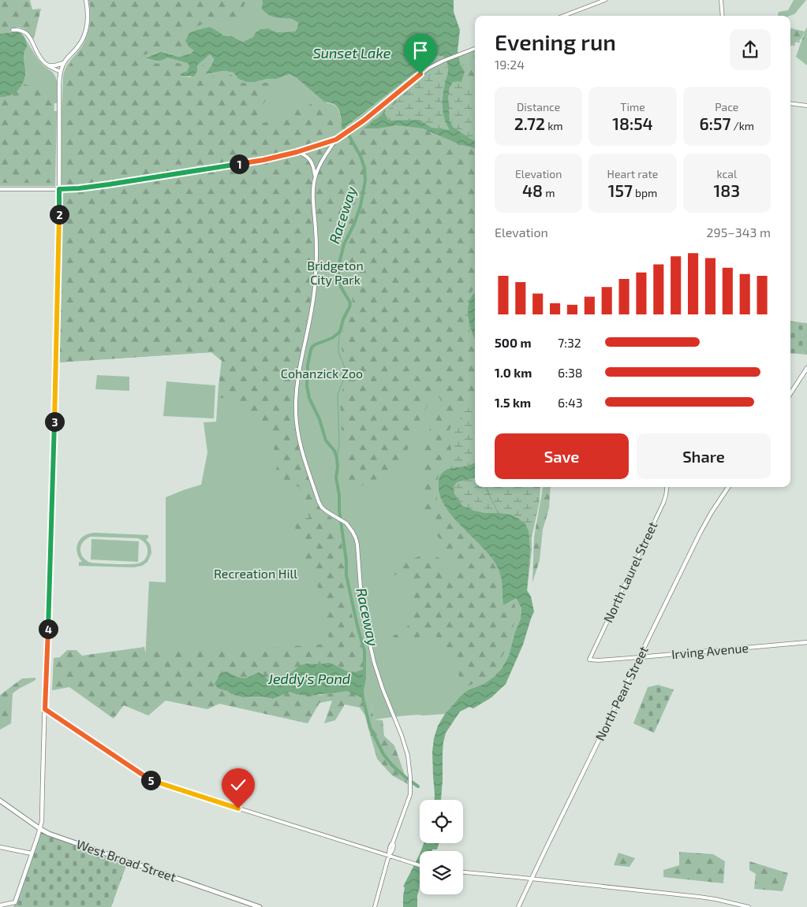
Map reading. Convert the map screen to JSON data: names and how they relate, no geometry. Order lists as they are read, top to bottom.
{
  "streets": {
    "highway": ["West Broad Street"],
    "main road": ["Irving Avenue", "North Pearl Street"],
    "street": ["North Laurel Street"]
  },
  "crossings": [
    ["North Laurel Street", "Irving Avenue"],
    ["Irving Avenue", "North Pearl Street"]
  ],
  "water": ["Sunset Lake", "Raceway", "Jeddy's Pond"],
  "parks": ["Bridgeton City Park", "Cohanzick Zoo", "Recreation Hill"],
  "page": {
    "heading": ["Evening run", "19:24"],
    "stats": [
      ["Distance", "2.72 km"],
      ["Time", "18:54"],
      ["Pace", "6:57 /km"],
      ["Elevation", "48 m"],
      ["Heart rate", "157 bpm"],
      ["kcal", "183"]
    ],
    "pins": [
      "1",
      "2",
      "3",
      "4",
      "5"
    ],
    "chart": ["Elevation", "295–343 m"],
    "list": [
      {
        "name": "500 m",
        "note": "7:32"
      },
      {
        "name": "1.0 km",
        "note": "6:38"
      },
      {
        "name": "1.5 km",
        "note": "6:43"
      }
    ],
    "buttons": ["Save", "Share"]
  }
}
